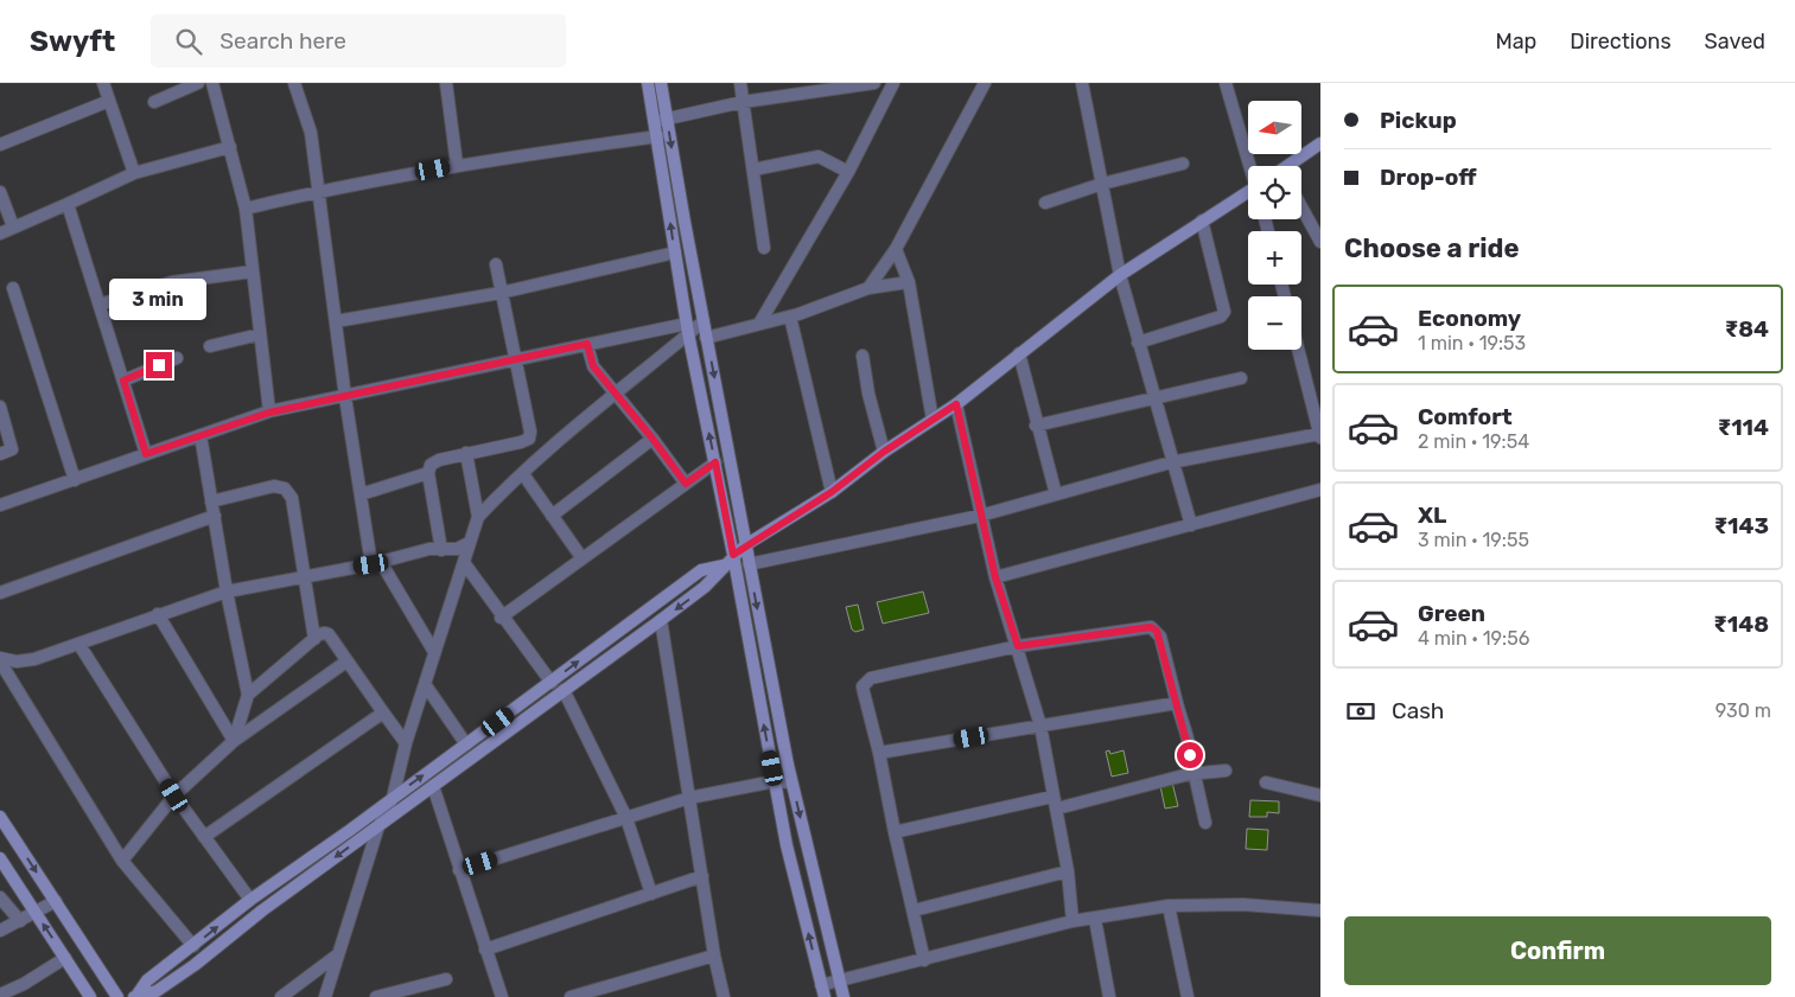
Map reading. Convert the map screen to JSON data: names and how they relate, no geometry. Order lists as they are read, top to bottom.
{
  "north": "left",
  "page": {
    "header": "Swyft",
    "search": "Search here",
    "nav": ["Map", "Directions", "Saved"],
    "banner": ["Pickup", "Drop-off"],
    "map_buttons": ["+", "−"],
    "heading": "Choose a ride",
    "bubble": "3 min",
    "list": [
      {
        "name": "Economy",
        "note": "1 min · 19:53",
        "value": "₹84"
      },
      {
        "name": "Comfort",
        "note": "2 min · 19:54",
        "value": "₹114"
      },
      {
        "name": "XL",
        "note": "3 min · 19:55",
        "value": "₹143"
      },
      {
        "name": "Green",
        "note": "4 min · 19:56",
        "value": "₹148"
      }
    ],
    "pay": ["Cash", "930 m"],
    "buttons": "Confirm"
  }
}
